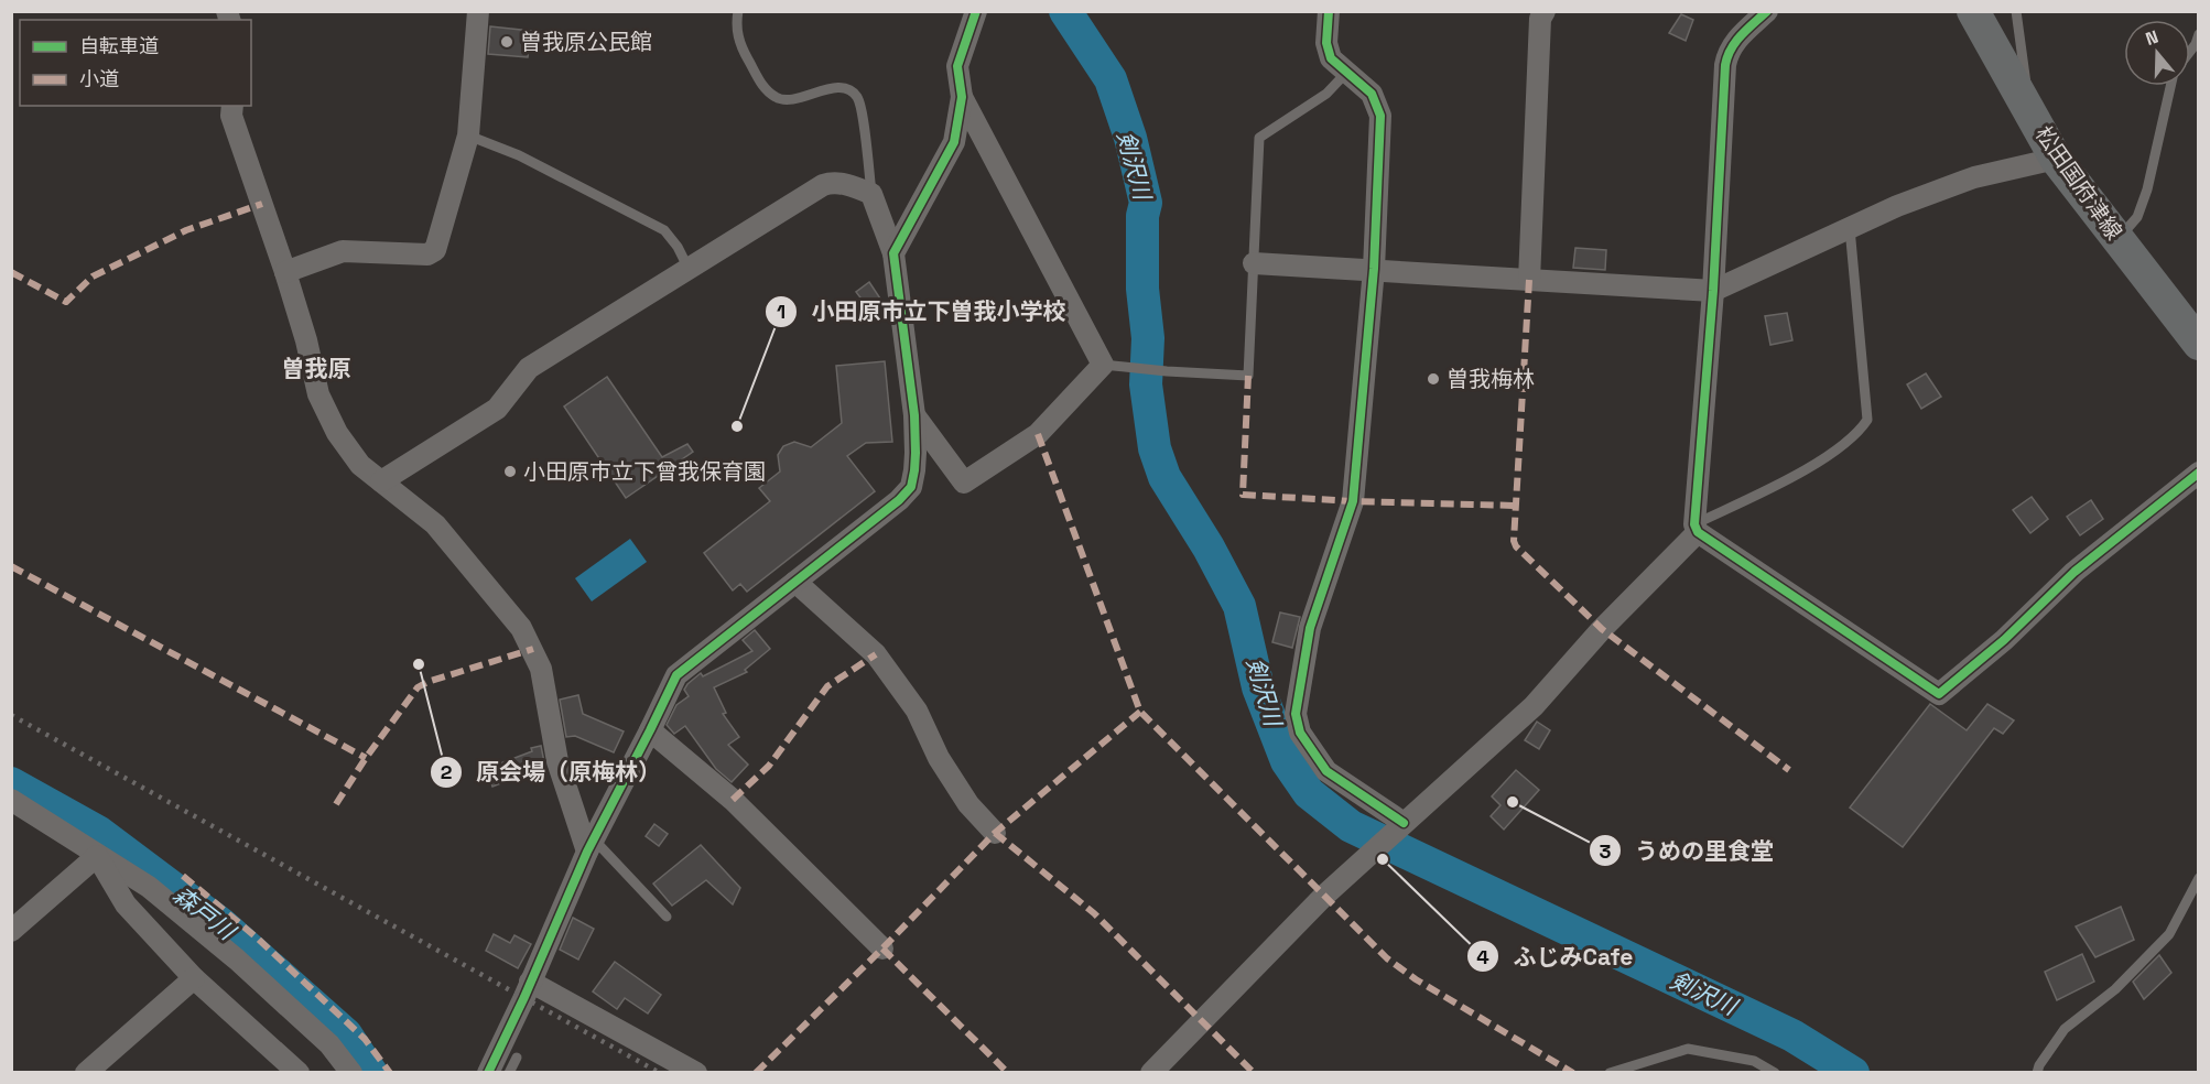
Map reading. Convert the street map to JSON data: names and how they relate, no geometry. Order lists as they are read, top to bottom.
{
  "streets": {
    "main road": ["松田国府津線"]
  },
  "districts": ["曽我原"],
  "water": ["剣沢川", "森戸川"],
  "places": [
    "曽我原公民館",
    "曽我梅林",
    "小田原市立下曽我小学校",
    "小田原市立下曾我保育園",
    "原会場（原梅林）",
    "うめの里食堂",
    "ふじみCafe"
  ],
  "legend": ["自転車道", "小道"],
  "north": "top"
}
